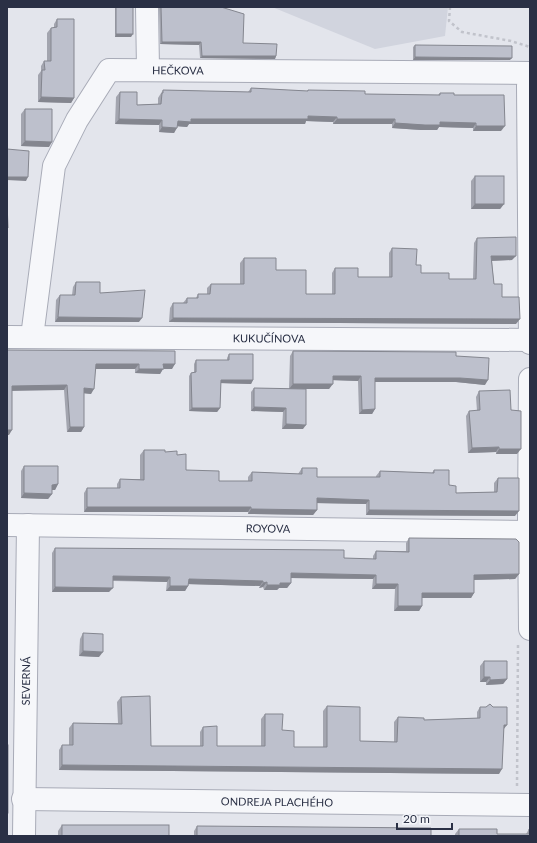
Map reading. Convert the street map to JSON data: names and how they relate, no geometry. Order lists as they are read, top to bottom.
{
  "streets": {
    "street": [
      "HEČKOVA",
      "KUKUČÍNOVA",
      "ROYOVA",
      "SEVERNÁ",
      "ONDREJA PLACHÉHO"
    ]
  },
  "crossings": [
    ["HEČKOVA", "KUKUČÍNOVA"],
    ["ROYOVA", "SEVERNÁ"],
    ["SEVERNÁ", "ONDREJA PLACHÉHO"]
  ],
  "scale_bar": "20 m"
}
